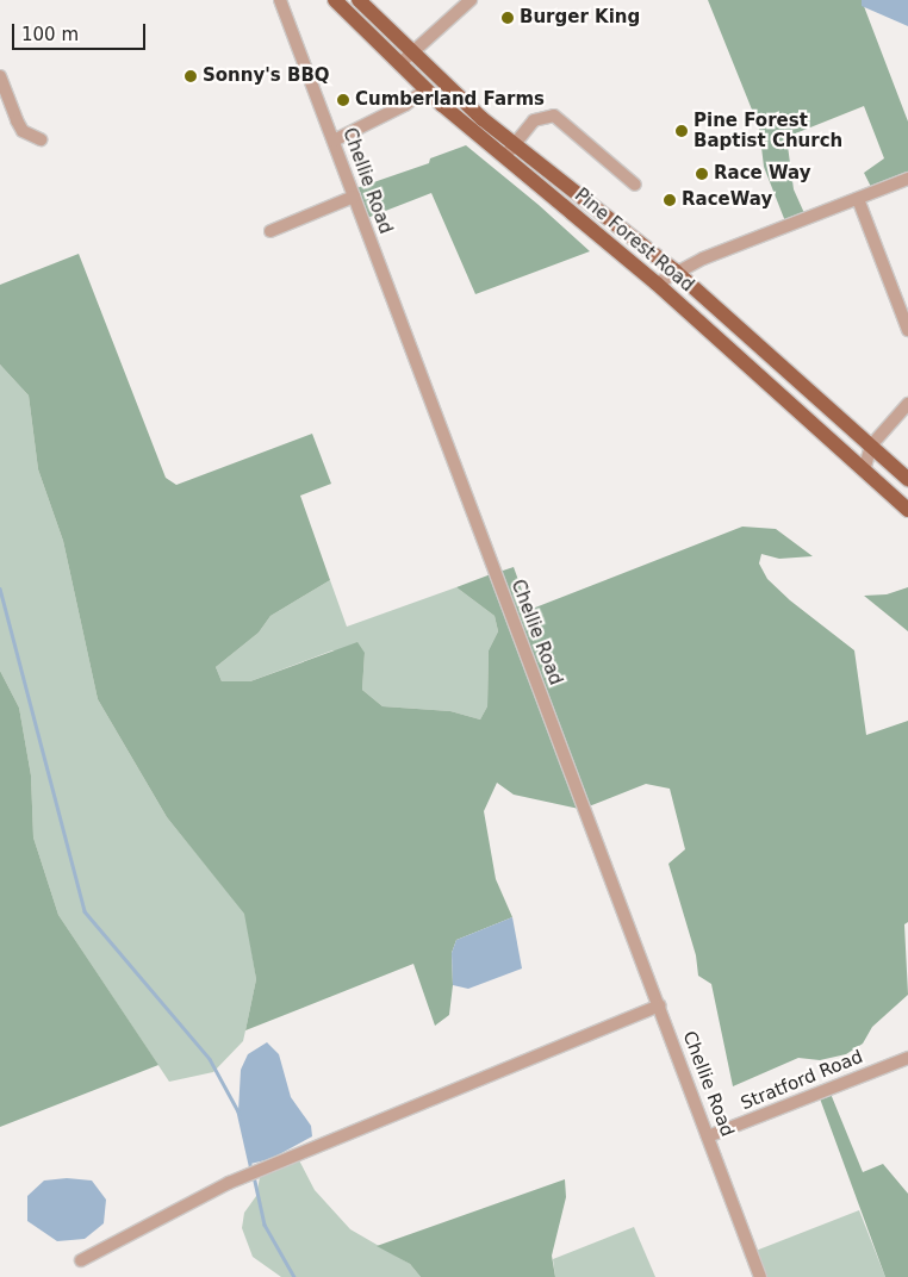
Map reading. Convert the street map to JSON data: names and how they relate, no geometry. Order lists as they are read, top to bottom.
{
  "streets": {
    "main road": ["Pine Forest Road"],
    "street": ["Chellie Road", "Stratford Road"]
  },
  "crossings": [
    ["Chellie Road", "Stratford Road"]
  ],
  "places": [
    "Burger King",
    "Sonny's BBQ",
    "Cumberland Farms",
    "Pine Forest Baptist Church",
    "Race Way",
    "RaceWay"
  ],
  "scale_bar": "100 m"
}
